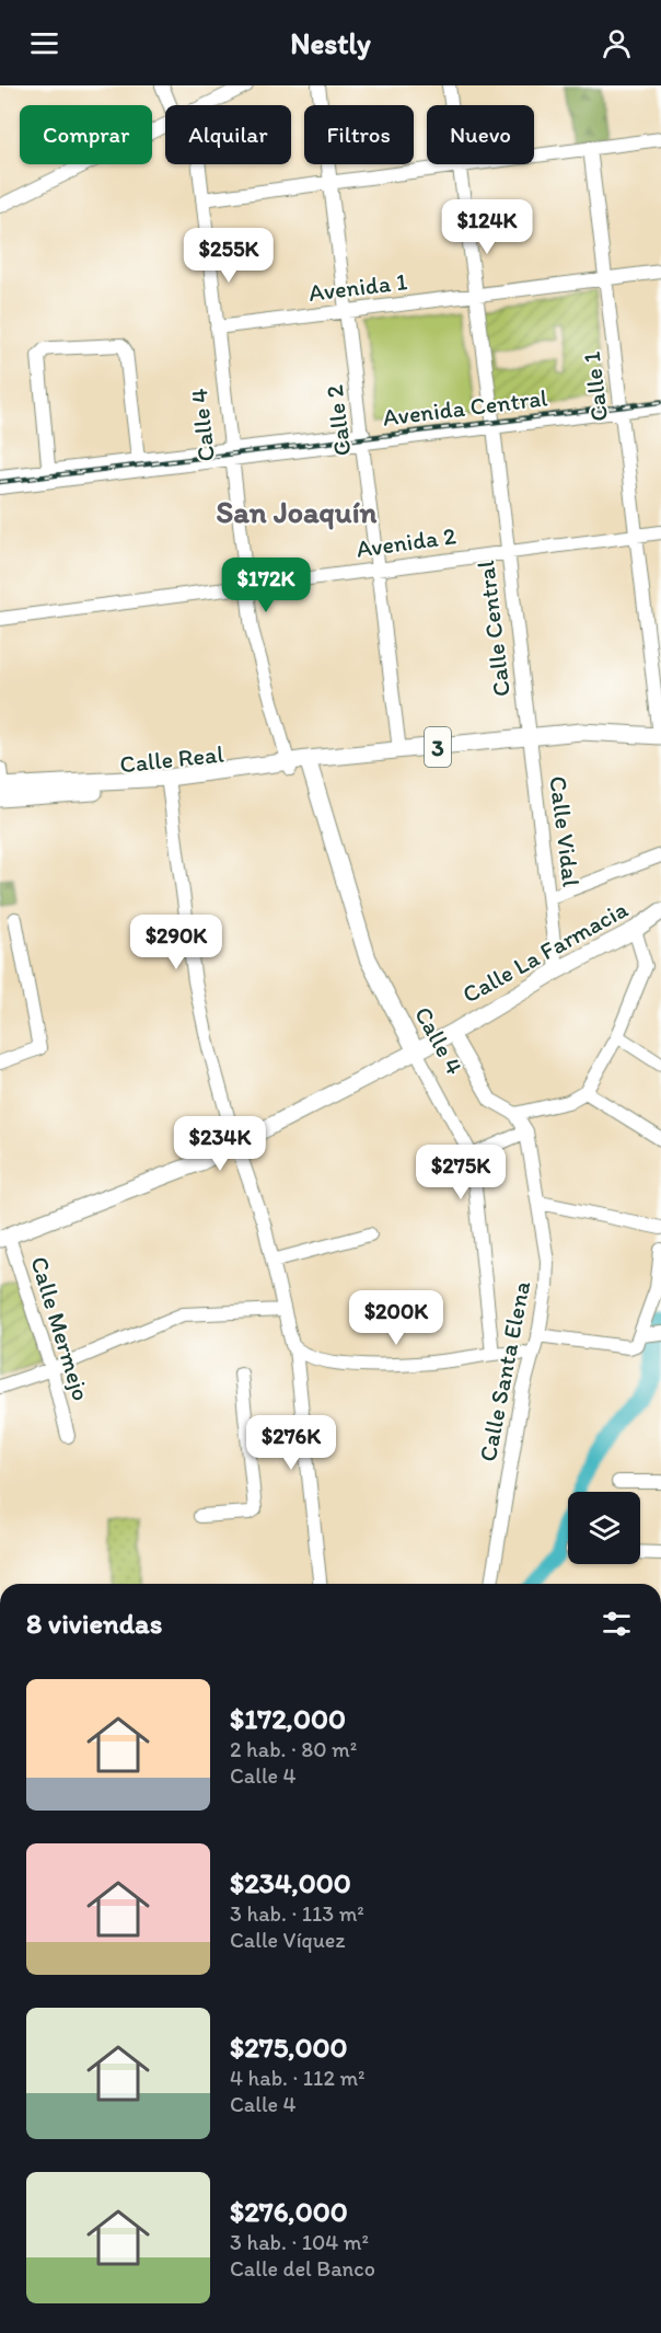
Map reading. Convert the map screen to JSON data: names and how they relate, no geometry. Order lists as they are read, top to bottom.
{
  "streets": {
    "main road": [
      "Calle 4",
      "3",
      "Calle Real",
      "Calle La Farmacia"
    ],
    "street": [
      "Avenida 1",
      "Calle 1",
      "Avenida Central",
      "Calle 2",
      "Avenida 2",
      "Calle Central",
      "Calle Vidal",
      "Calle Mermejo",
      "Calle Santa Elena"
    ]
  },
  "crossings": [
    ["Avenida 1", "Calle 1"],
    ["Avenida 1", "Calle 2"],
    ["Avenida 1", "Calle 4"],
    ["Avenida 1", "Calle Central"],
    ["Calle 1", "Avenida Central"],
    ["Calle 1", "Avenida 2"],
    ["Calle 1", "Calle Real"],
    ["Avenida Central", "Calle 2"],
    ["Avenida Central", "Calle 4"],
    ["Avenida Central", "Calle Central"],
    ["Calle 2", "Avenida 2"],
    ["Calle 2", "Calle Real"],
    ["Calle 4", "Avenida 2"],
    ["Calle 4", "Calle Real"],
    ["Calle 4", "Calle La Farmacia"],
    ["Avenida 2", "Calle Central"],
    ["Calle Central", "Calle Real"],
    ["Calle Central", "Calle Vidal"],
    ["Calle Real", "Calle Vidal"],
    ["Calle Vidal", "Calle La Farmacia"],
    ["Calle La Farmacia", "Calle Mermejo"],
    ["Calle La Farmacia", "Calle Santa Elena"]
  ],
  "districts": ["San Joaquín"],
  "page": {
    "header": "Nestly",
    "chip": [
      "Comprar",
      "Alquilar",
      "Filtros",
      "Nuevo"
    ],
    "price": [
      "$124K",
      "$255K",
      "$172K",
      "$290K",
      "$234K",
      "$275K",
      "$200K",
      "$276K"
    ],
    "heading": "8 viviendas",
    "list": [
      {
        "name": "$172,000",
        "note": "2 hab. · 80 m² · Calle 4"
      },
      {
        "name": "$234,000",
        "note": "3 hab. · 113 m² · Calle Víquez"
      },
      {
        "name": "$275,000",
        "note": "4 hab. · 112 m² · Calle 4"
      },
      {
        "name": "$276,000",
        "note": "3 hab. · 104 m² · Calle del Banco"
      }
    ]
  }
}
